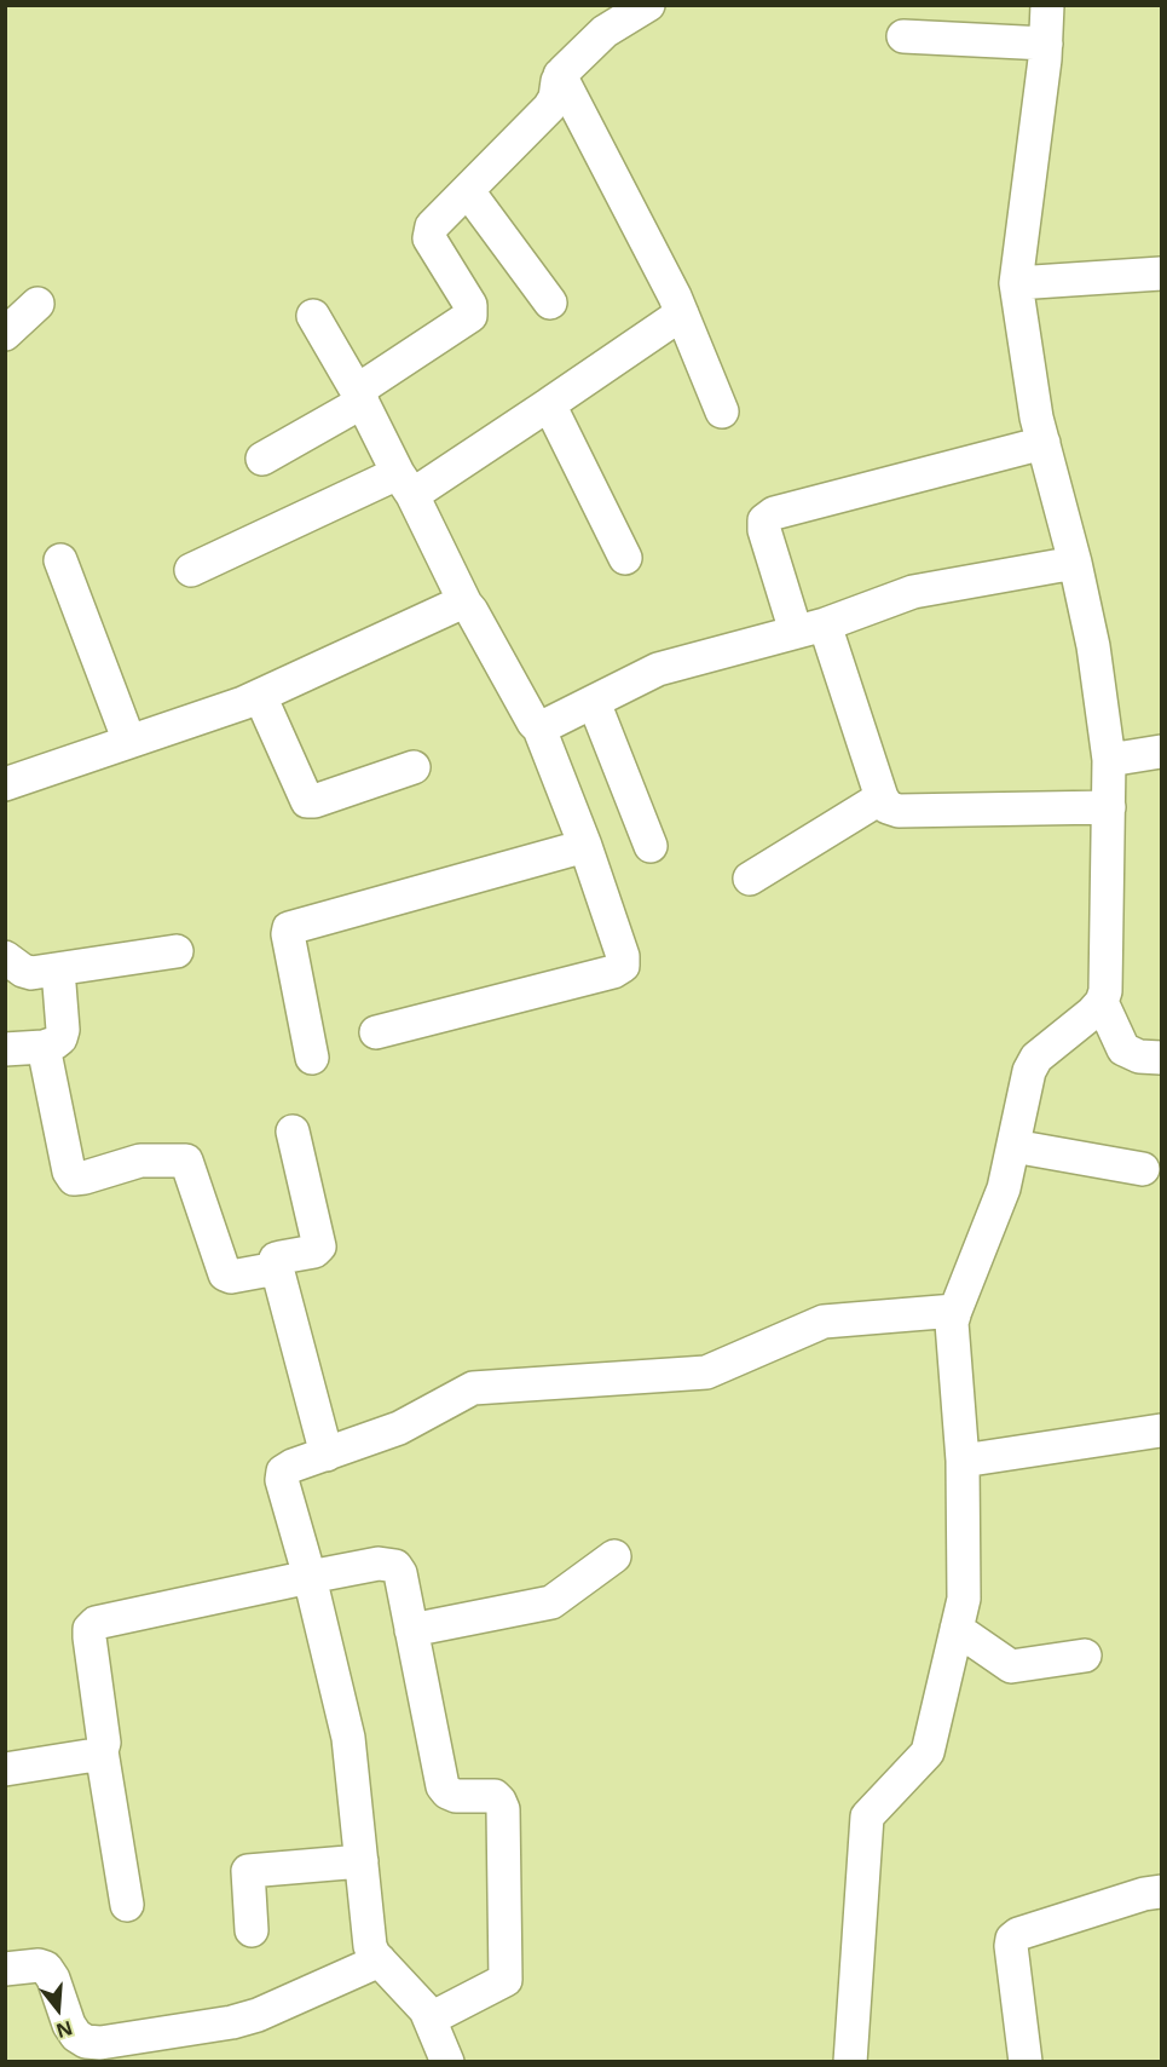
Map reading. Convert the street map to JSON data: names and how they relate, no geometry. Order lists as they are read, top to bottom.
{
  "north": "bottom"
}
